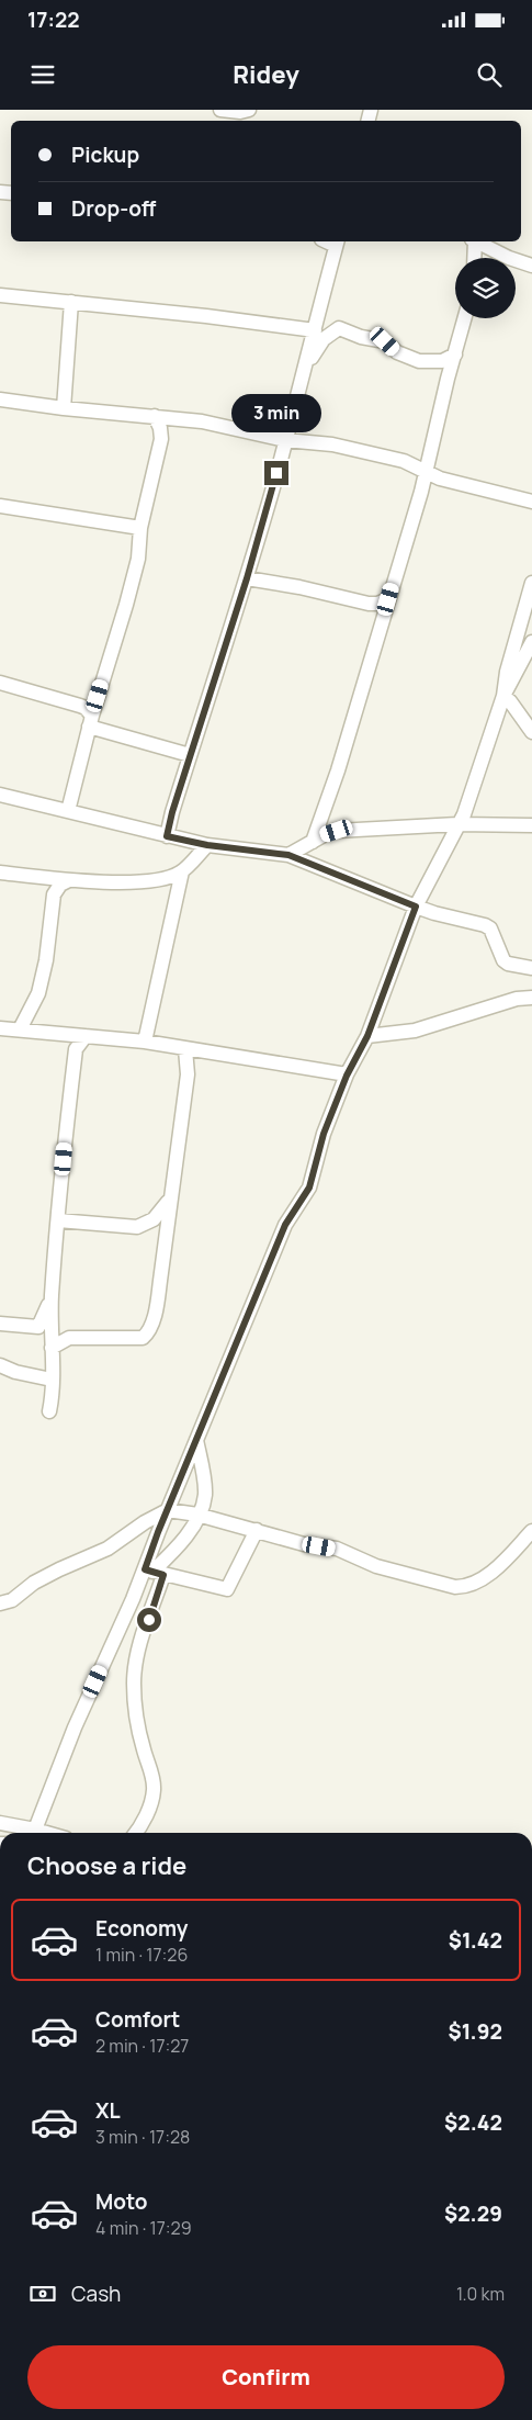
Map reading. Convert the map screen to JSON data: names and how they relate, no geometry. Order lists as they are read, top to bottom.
{
  "page": {
    "status": "17:22",
    "header": "Ridey",
    "banner": ["Pickup", "Drop-off"],
    "bubble": "3 min",
    "heading": "Choose a ride",
    "list": [
      {
        "name": "Economy",
        "note": "1 min · 17:26",
        "value": "$1.42"
      },
      {
        "name": "Comfort",
        "note": "2 min · 17:27",
        "value": "$1.92"
      },
      {
        "name": "XL",
        "note": "3 min · 17:28",
        "value": "$2.42"
      },
      {
        "name": "Moto",
        "note": "4 min · 17:29",
        "value": "$2.29"
      }
    ],
    "pay": ["Cash", "1.0 km"],
    "buttons": "Confirm"
  }
}
